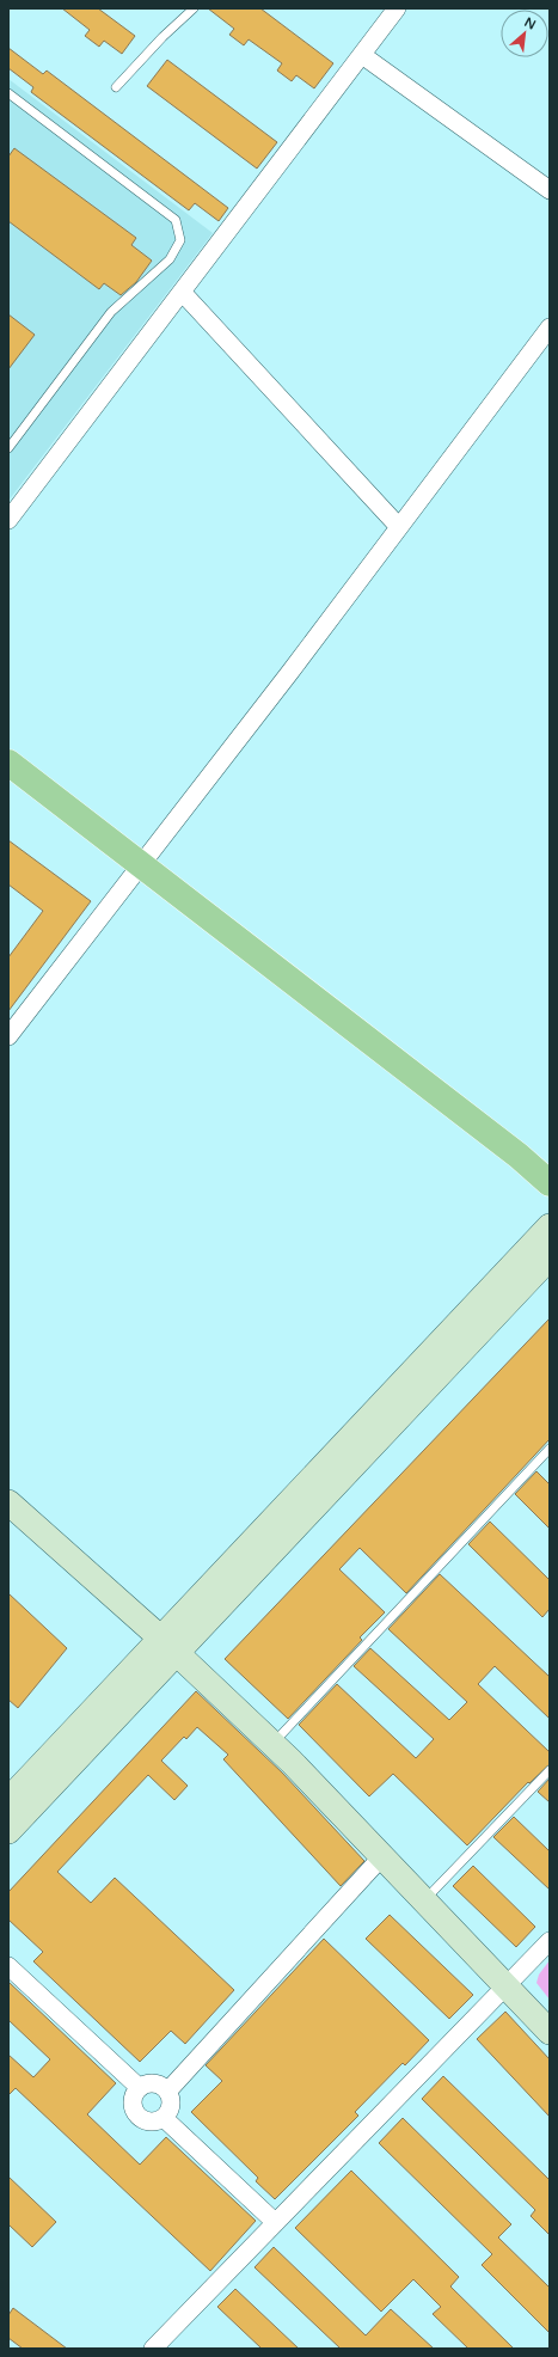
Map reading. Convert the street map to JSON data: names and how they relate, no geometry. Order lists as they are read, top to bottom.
{
  "north": "top right"
}
